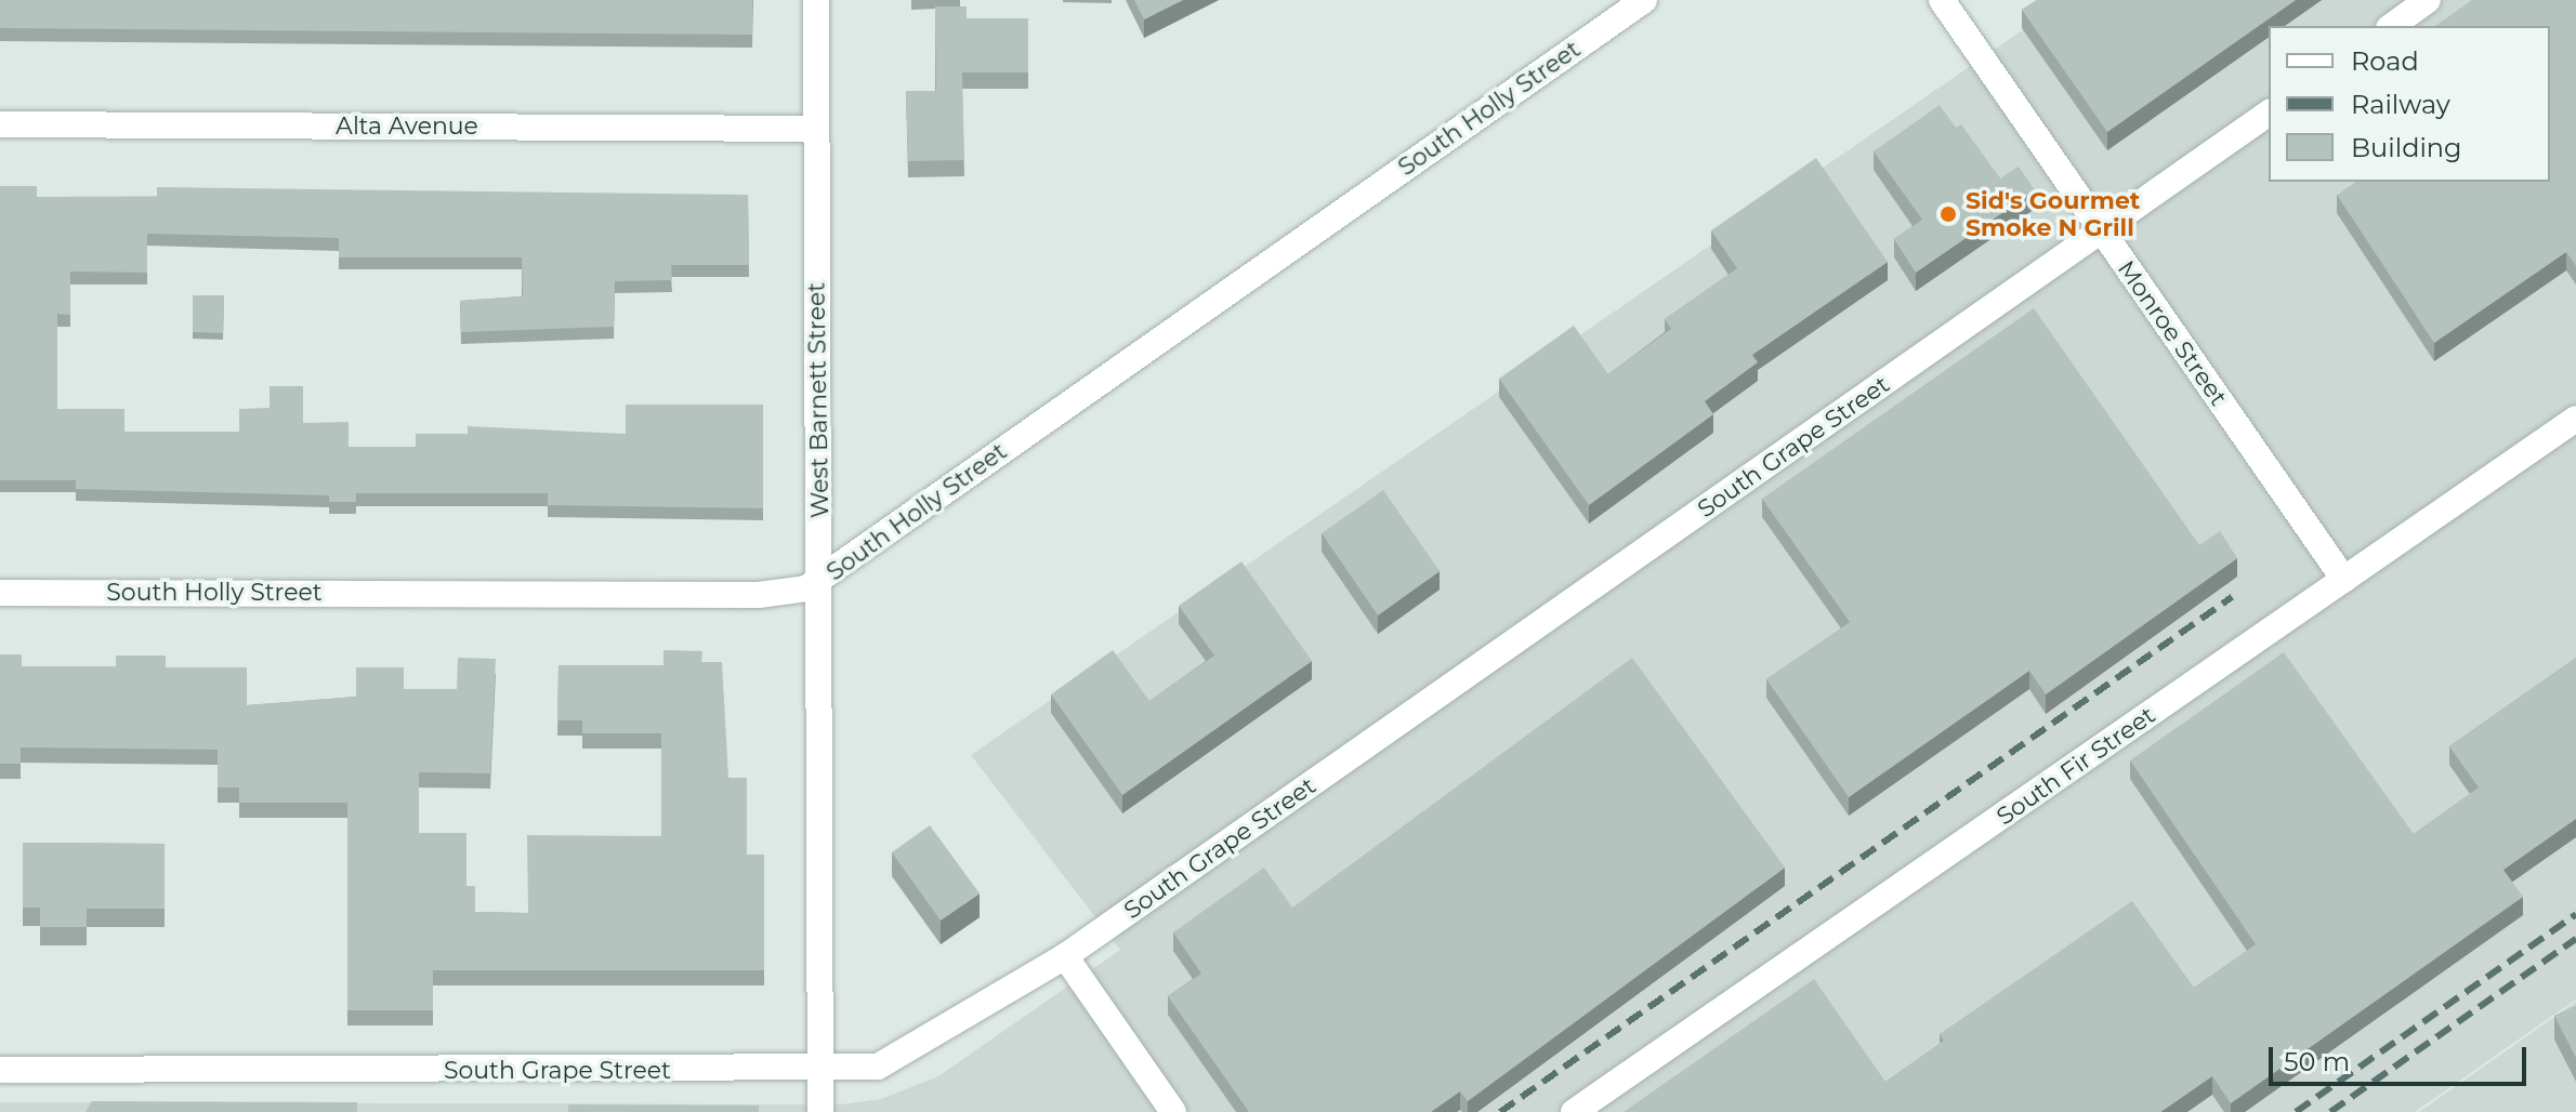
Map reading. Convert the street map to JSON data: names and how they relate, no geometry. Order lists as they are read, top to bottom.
{
  "streets": {
    "street": [
      "South Holly Street",
      "Alta Avenue",
      "Monroe Street",
      "West Barnett Street",
      "South Grape Street",
      "South Fir Street"
    ]
  },
  "crossings": [
    ["South Holly Street", "West Barnett Street"],
    ["Alta Avenue", "West Barnett Street"],
    ["Monroe Street", "South Grape Street"],
    ["Monroe Street", "South Fir Street"],
    ["West Barnett Street", "South Grape Street"]
  ],
  "places": ["Sid's Gourmet Smoke N Grill"],
  "legend": ["Road", "Railway", "Building"],
  "scale_bar": "50 m"
}
